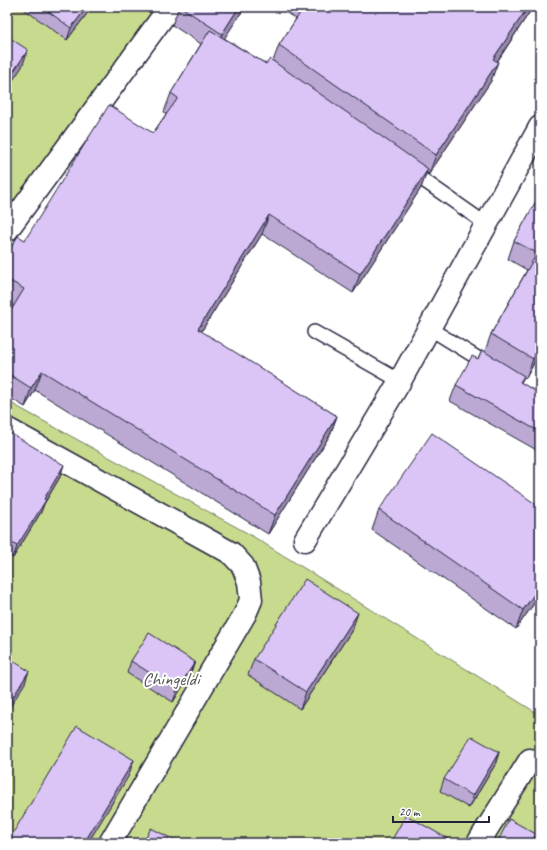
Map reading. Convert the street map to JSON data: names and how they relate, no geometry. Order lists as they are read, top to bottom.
{
  "parks": ["Chingeldi"],
  "scale_bar": "20 m"
}
